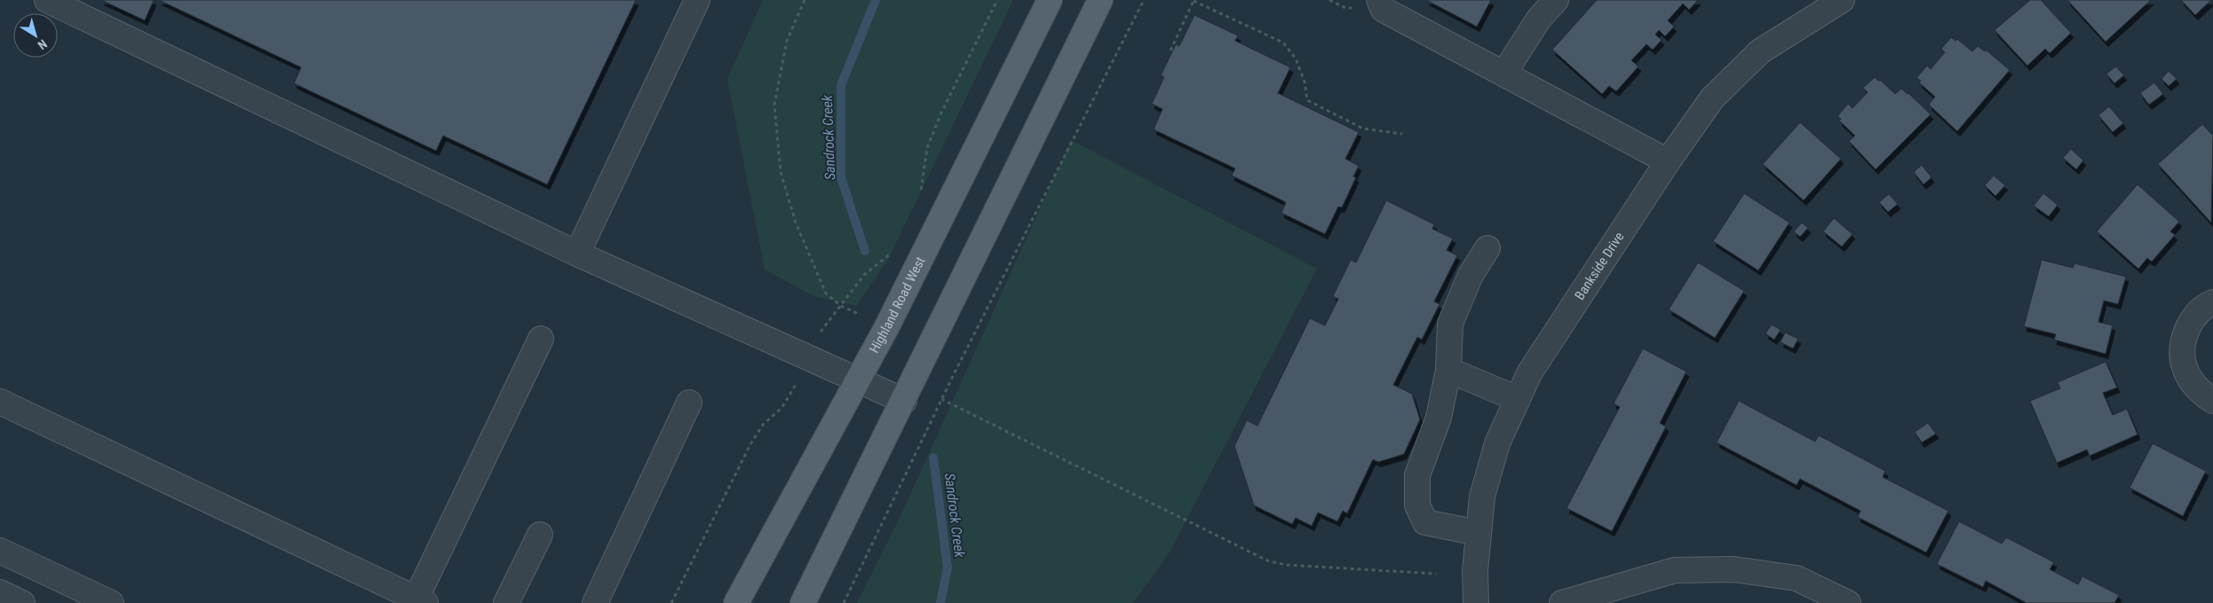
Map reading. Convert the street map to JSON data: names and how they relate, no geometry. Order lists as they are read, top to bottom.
{
  "streets": {
    "main road": ["Highland Road West"],
    "street": ["Bankside Drive"]
  },
  "water": ["Sandrock Creek"],
  "north": "bottom right"
}
